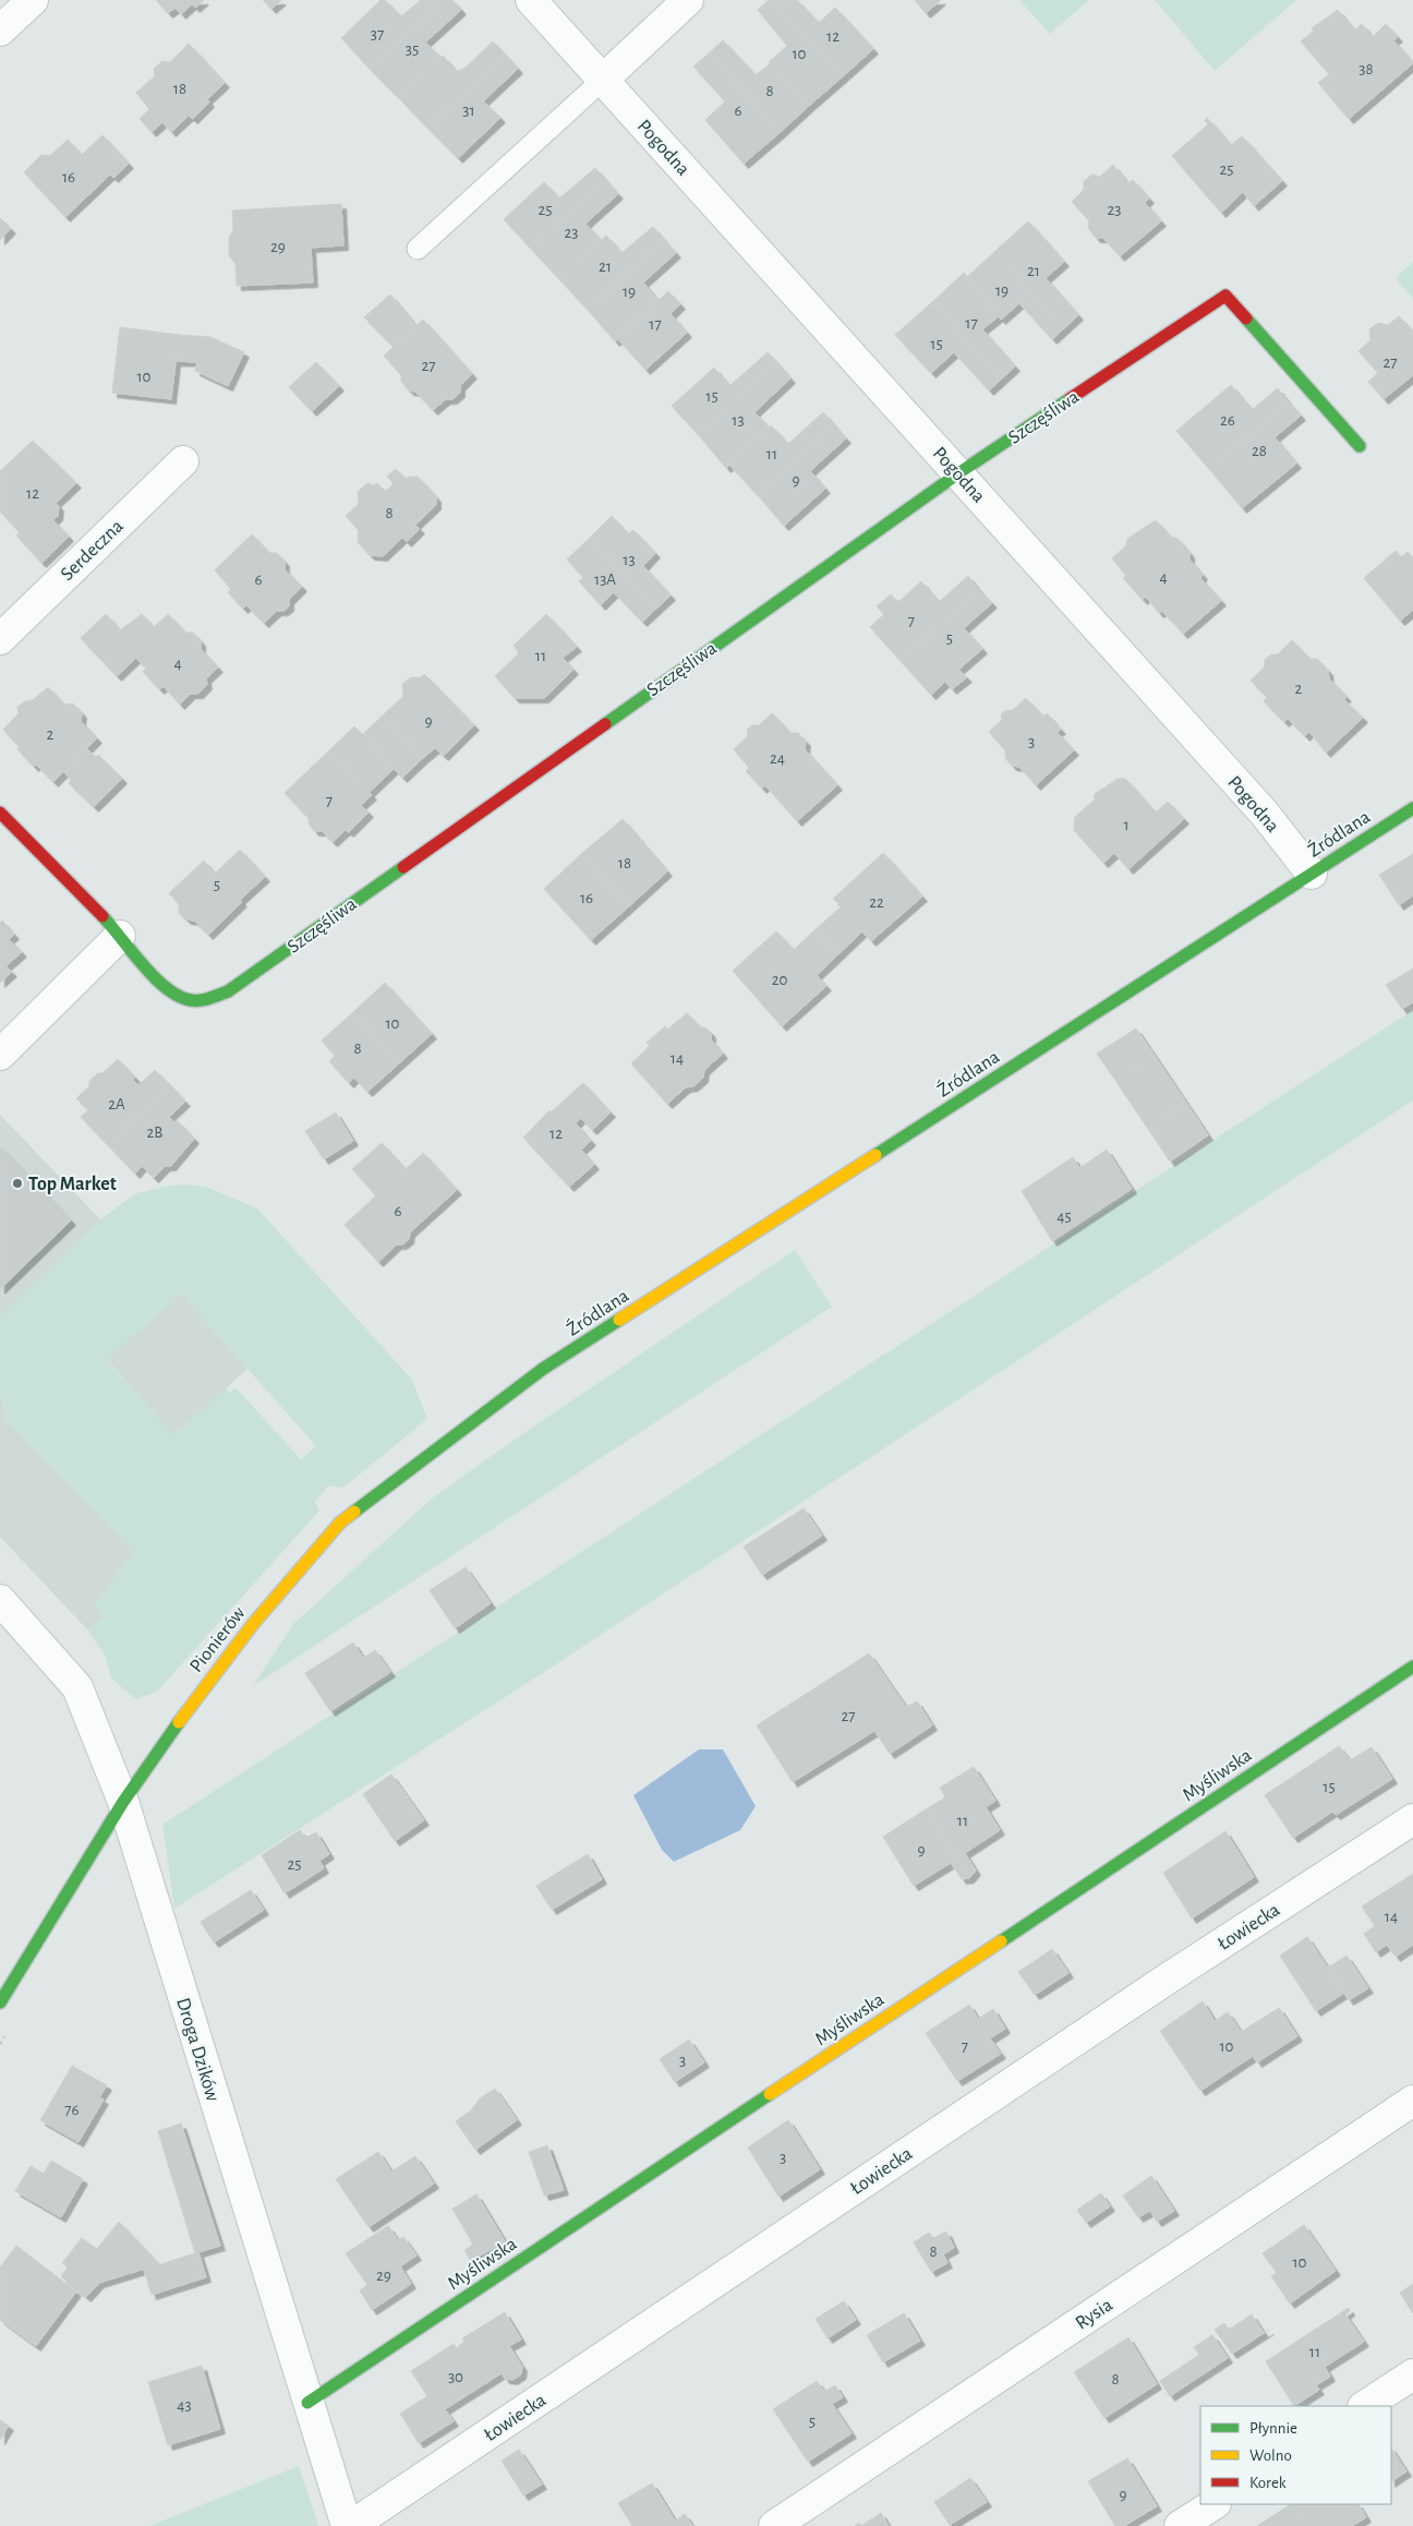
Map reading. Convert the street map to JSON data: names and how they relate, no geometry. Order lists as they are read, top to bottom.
{
  "streets": {
    "street": [
      "Pogodna",
      "Szczęśliwa",
      "Serdeczna",
      "Źródlana",
      "Pionierów",
      "Myśliwska",
      "Łowiecka",
      "Droga Dzików",
      "Rysia"
    ]
  },
  "crossings": [
    ["Pogodna", "Szczęśliwa"],
    ["Pogodna", "Źródlana"],
    ["Źródlana", "Pionierów"],
    ["Pionierów", "Droga Dzików"],
    ["Myśliwska", "Droga Dzików"]
  ],
  "places": ["Top Market"],
  "house_numbers": [
    "37",
    "12",
    "35",
    "10",
    "38",
    "18",
    "8",
    "31",
    "6",
    "25",
    "16",
    "25",
    "23",
    "23",
    "29",
    "21",
    "21",
    "19",
    "19",
    "17",
    "17",
    "15",
    "27",
    "27",
    "10",
    "15",
    "13",
    "26",
    "28",
    "11",
    "9",
    "12",
    "8",
    "13",
    "4",
    "6",
    "13A",
    "7",
    "5",
    "11",
    "4",
    "2",
    "9",
    "2",
    "3",
    "24",
    "7",
    "1",
    "18",
    "5",
    "16",
    "22",
    "20",
    "10",
    "8",
    "14",
    "2A",
    "2B",
    "12",
    "6",
    "45",
    "27",
    "15",
    "11",
    "9",
    "25",
    "14",
    "7",
    "10",
    "3",
    "76",
    "3",
    "8",
    "10",
    "29",
    "11",
    "30",
    "8",
    "43",
    "5",
    "9"
  ],
  "legend": ["Płynnie", "Wolno", "Korek"]
}
